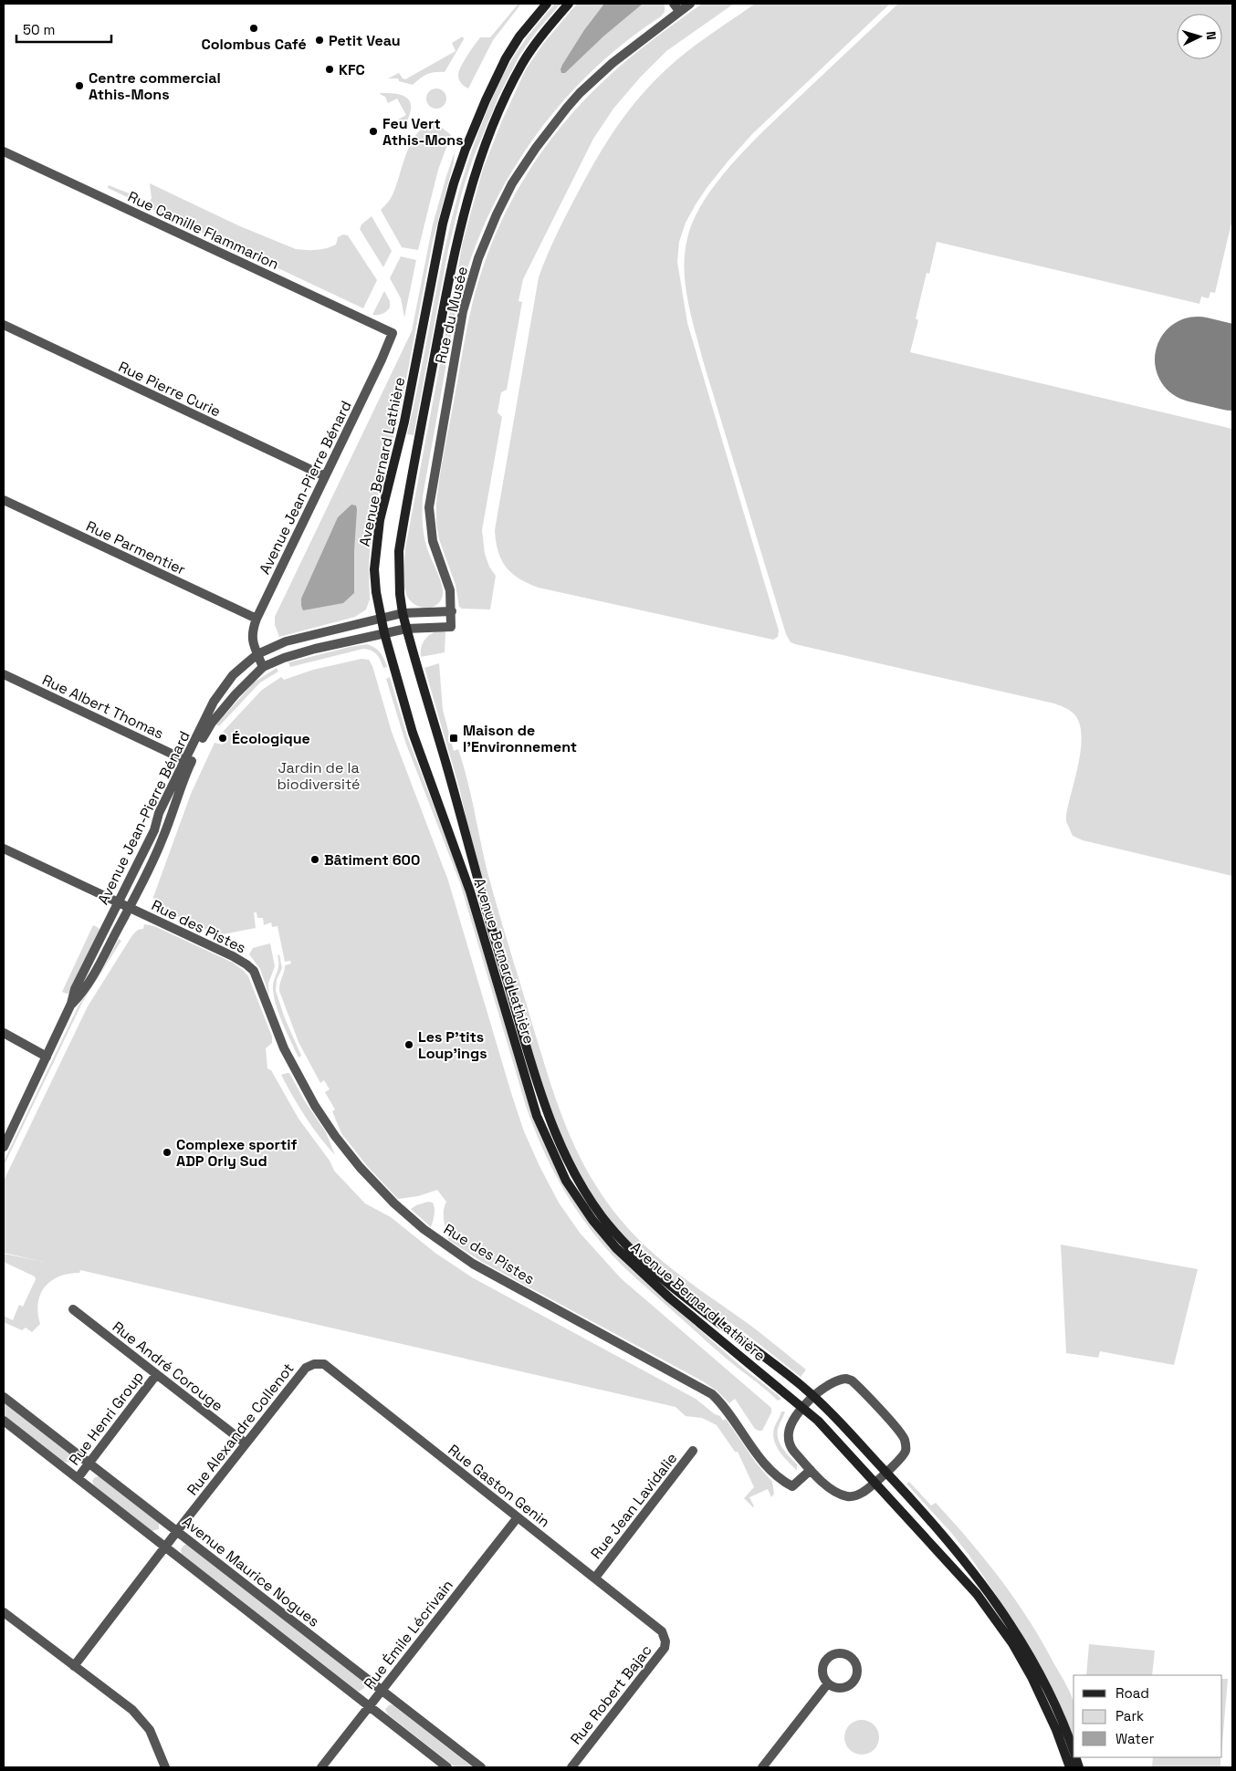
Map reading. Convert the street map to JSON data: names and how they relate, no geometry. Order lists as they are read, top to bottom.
{
  "streets": {
    "main road": ["Avenue Bernard Lathière"],
    "street": [
      "Rue Camille Flammarion",
      "Rue du Musée",
      "Rue Pierre Curie",
      "Avenue Jean-Pierre Bénard",
      "Rue Parmentier",
      "Rue Albert Thomas",
      "Rue des Pistes",
      "Rue André Corouge",
      "Rue Henri Group",
      "Rue Alexandre Collenot",
      "Rue Gaston Genin",
      "Rue Jean Lavidalie",
      "Avenue Maurice Nogues",
      "Rue Émile Lécrivain",
      "Rue Robert Bajac"
    ]
  },
  "crossings": [
    ["Rue Camille Flammarion", "Avenue Jean-Pierre Bénard"],
    ["Rue du Musée", "Avenue Jean-Pierre Bénard"],
    ["Rue Pierre Curie", "Avenue Jean-Pierre Bénard"],
    ["Avenue Bernard Lathière", "Avenue Jean-Pierre Bénard"],
    ["Avenue Jean-Pierre Bénard", "Rue Parmentier"],
    ["Avenue Jean-Pierre Bénard", "Rue Albert Thomas"],
    ["Avenue Jean-Pierre Bénard", "Rue des Pistes"],
    ["Rue André Corouge", "Rue Henri Group"],
    ["Rue André Corouge", "Rue Alexandre Collenot"],
    ["Rue Henri Group", "Avenue Maurice Nogues"],
    ["Rue Alexandre Collenot", "Rue Gaston Genin"],
    ["Rue Alexandre Collenot", "Avenue Maurice Nogues"],
    ["Rue Gaston Genin", "Rue Jean Lavidalie"],
    ["Rue Gaston Genin", "Rue Émile Lécrivain"],
    ["Rue Gaston Genin", "Rue Robert Bajac"],
    ["Avenue Maurice Nogues", "Rue Émile Lécrivain"]
  ],
  "parks": ["Jardin de la biodiversité"],
  "places": {
    "other": [
      "Colombus Café",
      "Petit Veau",
      "KFC",
      "Centre commercial Athis-Mons",
      "Feu Vert Athis-Mons",
      "Écologique",
      "Bâtiment 600",
      "Les P'tits Loup'ings",
      "Complexe sportif ADP Orly Sud"
    ],
    "transit": ["Maison de l'Environnement"]
  },
  "legend": ["Road", "Park", "Water"],
  "scale_bar": "50 m",
  "north": "right"
}
